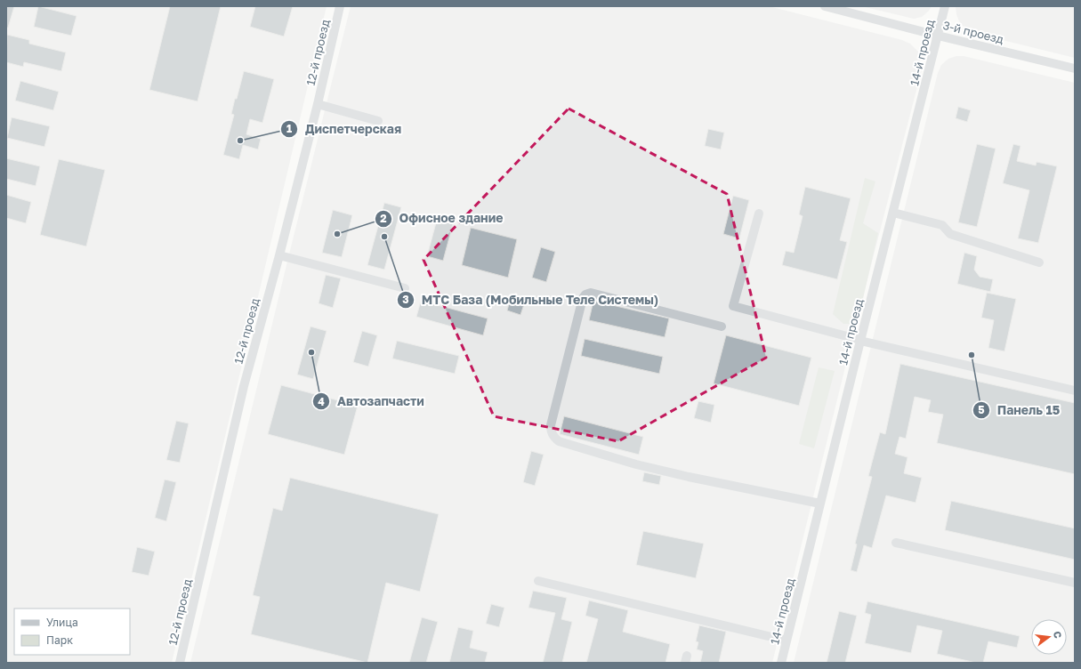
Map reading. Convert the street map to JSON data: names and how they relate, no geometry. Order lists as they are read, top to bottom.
{
  "streets": {
    "street": ["3-й проезд", "12-й проезд", "14-й проезд"]
  },
  "crossings": [
    ["3-й проезд", "14-й проезд"]
  ],
  "places": [
    "Диспетчерская",
    "Офисное здание",
    "МТС База (Мобильные Теле Системы)",
    "Автозапчасти",
    "Панель 15"
  ],
  "legend": ["Улица", "Парк"],
  "north": "right"
}
